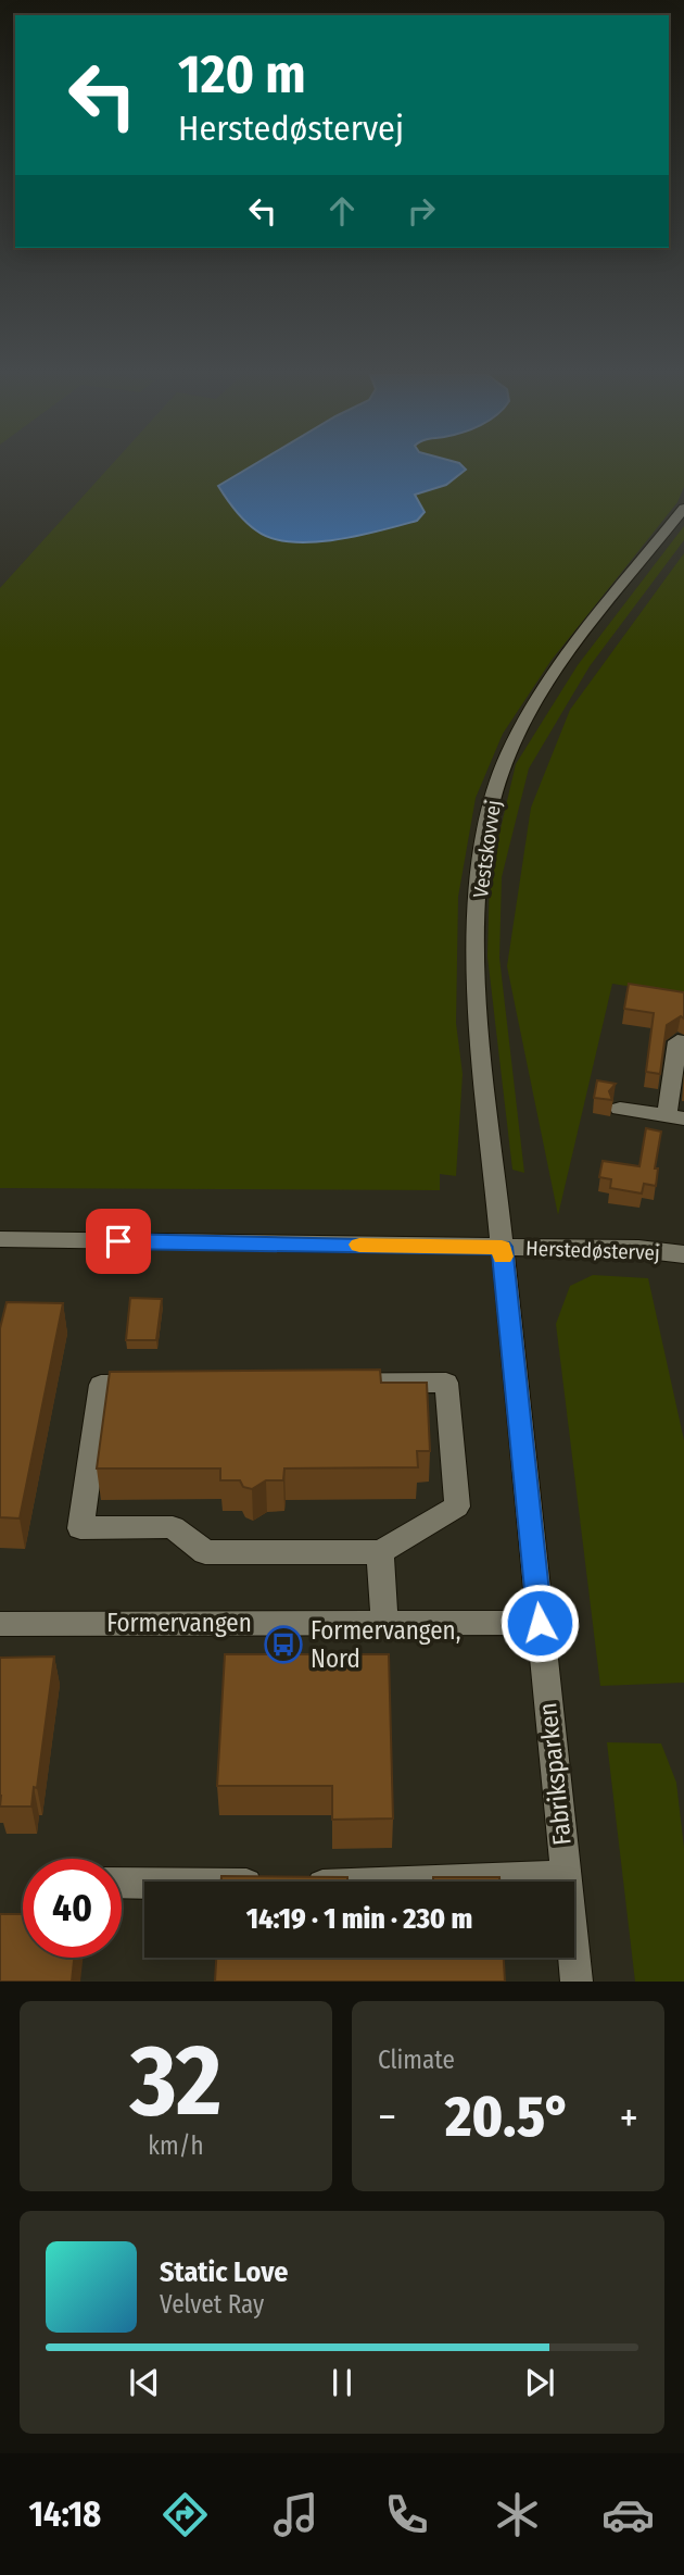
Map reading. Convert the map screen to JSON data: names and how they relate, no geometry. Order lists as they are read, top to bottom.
{
  "streets": {
    "street": [
      "Vestskovvej",
      "Herstedøstervej",
      "Formervangen",
      "Fabriksparken"
    ]
  },
  "crossings": [
    ["Vestskovvej", "Herstedøstervej"],
    ["Vestskovvej", "Fabriksparken"],
    ["Herstedøstervej", "Fabriksparken"],
    ["Formervangen", "Fabriksparken"]
  ],
  "places": {
    "bus stop": ["Formervangen, Nord"]
  },
  "page": {
    "turn": ["120 m", "Herstedøstervej"],
    "limit": "40",
    "trip": "14:19 · 1 min · 230 m",
    "tile": [
      ["32", "km/h"],
      "Climate"
    ],
    "heat": ["−", "20.5°", "+"],
    "song": ["Static Love", "Velvet Ray"],
    "tabs": "14:18"
  }
}
